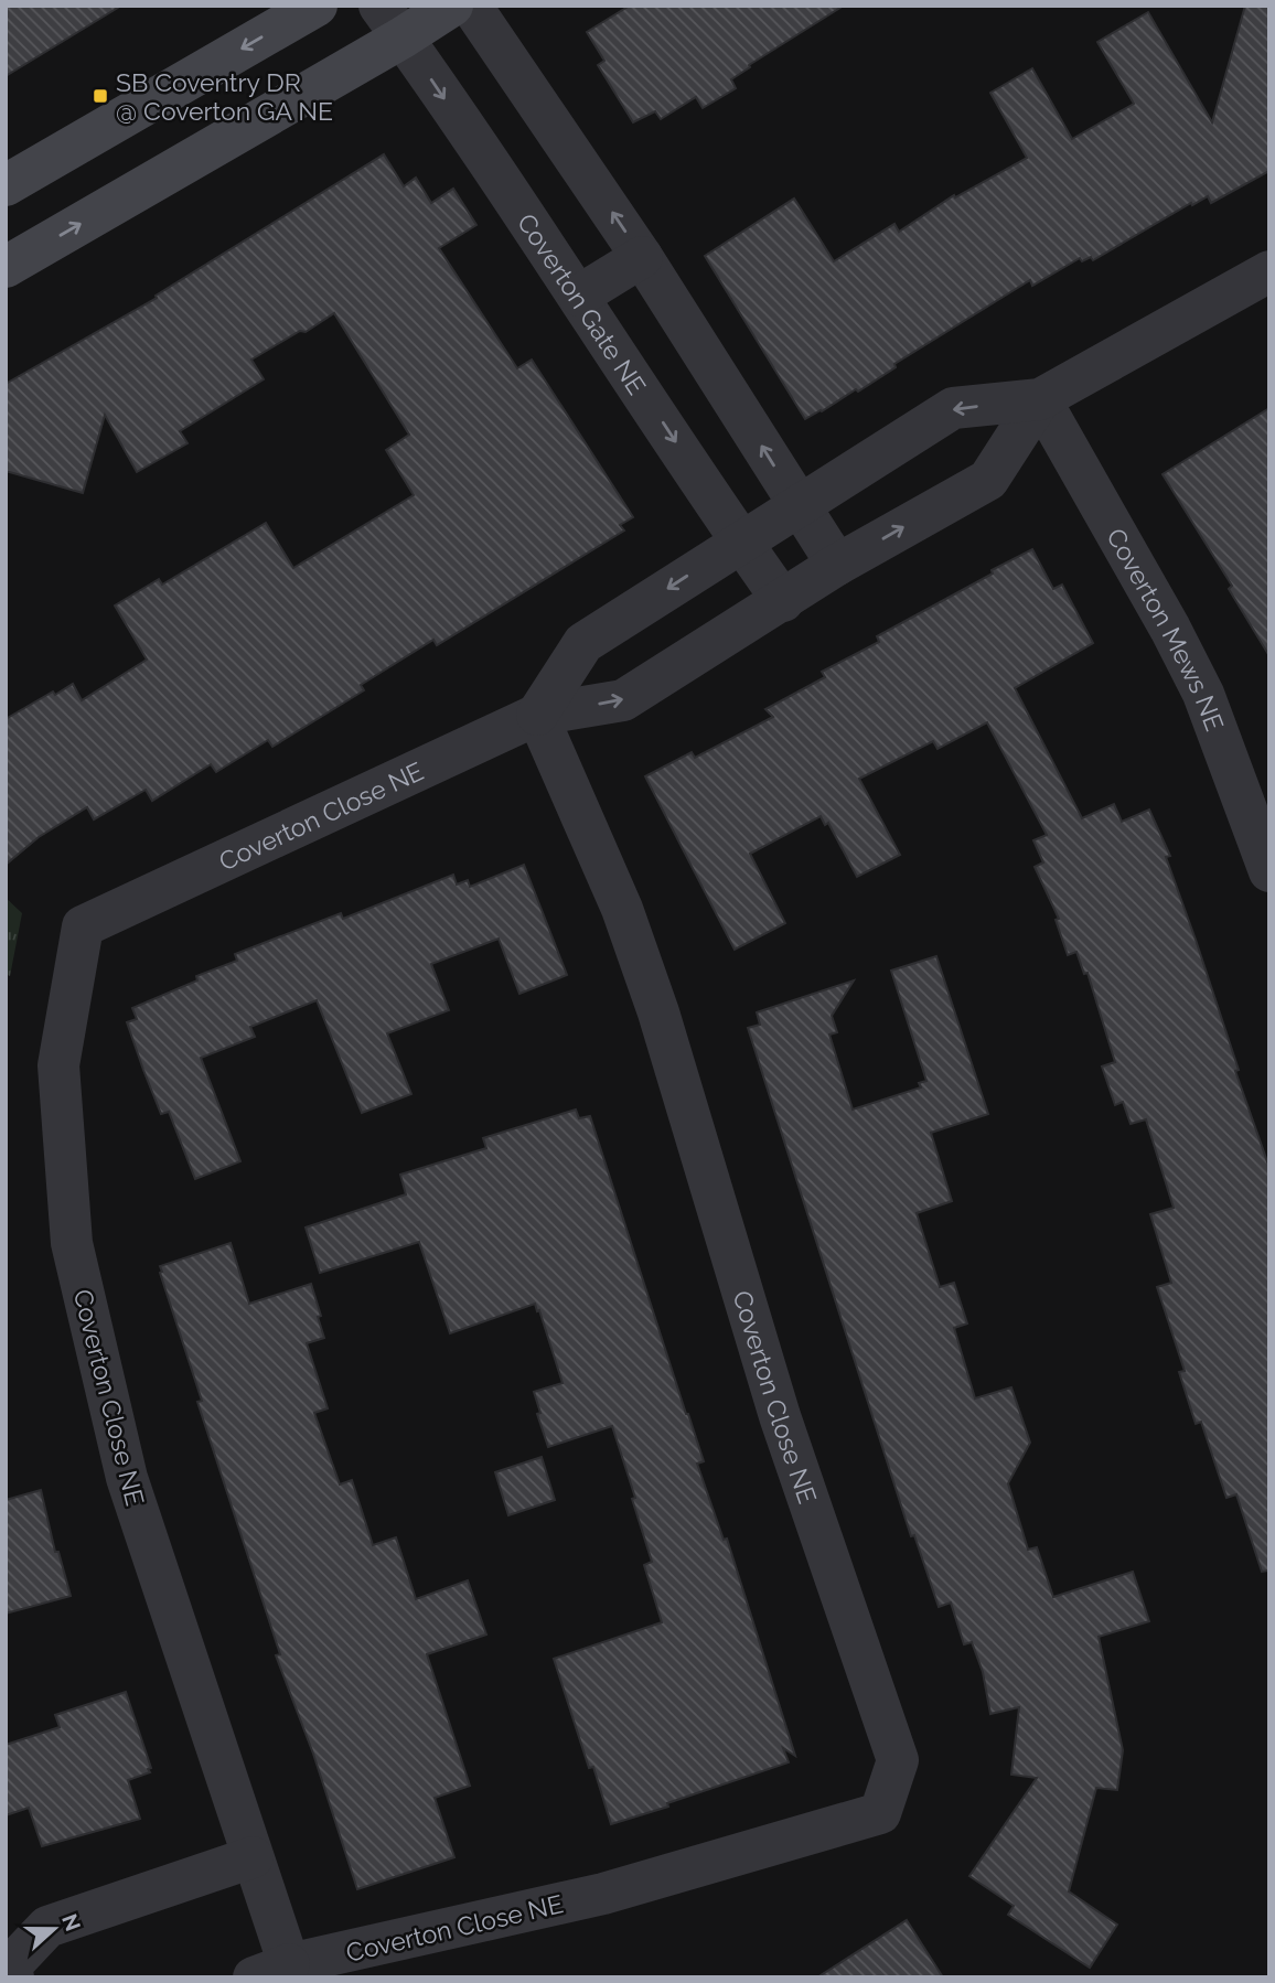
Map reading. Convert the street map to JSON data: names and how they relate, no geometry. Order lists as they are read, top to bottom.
{
  "streets": {
    "street": ["Coverton Gate NE", "Coverton Mews NE", "Coverton Close NE"]
  },
  "crossings": [
    ["Coverton Gate NE", "Coverton Close NE"],
    ["Coverton Mews NE", "Coverton Close NE"]
  ],
  "places": {
    "transit": ["SB Coventry DR @ Coverton GA NE"]
  },
  "north": "right"
}
